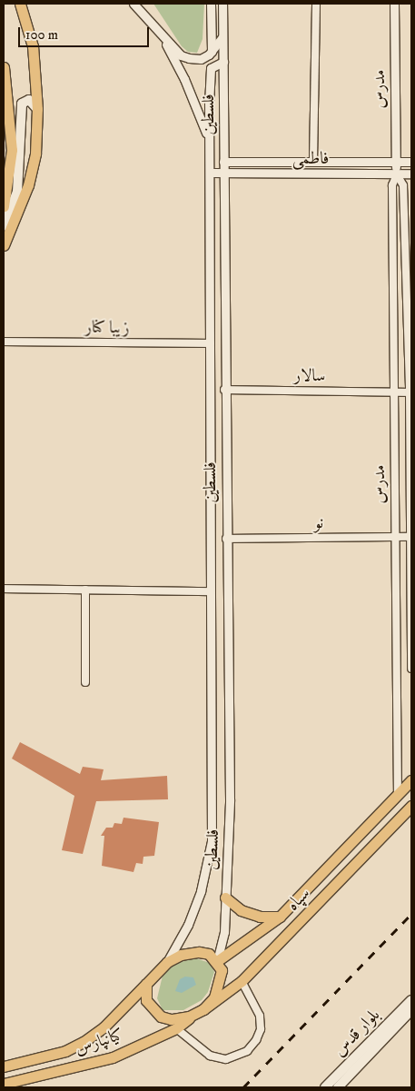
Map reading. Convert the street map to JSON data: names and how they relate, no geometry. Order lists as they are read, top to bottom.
{
  "streets": {
    "main road": ["سپاه", "بلوار قدس", "کیانپارس"],
    "street": [
      "مدرس",
      "فلسطین",
      "فاطمی",
      "زیبا کنار",
      "سالار",
      "نو"
    ]
  },
  "crossings": [
    ["مدرس", "فاطمی"],
    ["مدرس", "سالار"],
    ["مدرس", "نو"],
    ["مدرس", "سپاه"],
    ["فلسطین", "فاطمی"],
    ["فلسطین", "زیبا کنار"],
    ["فلسطین", "سالار"],
    ["فلسطین", "نو"],
    ["فلسطین", "سپاه"],
    ["فلسطین", "کیانپارس"],
    ["سپاه", "کیانپارس"]
  ],
  "scale_bar": "100 m"
}
